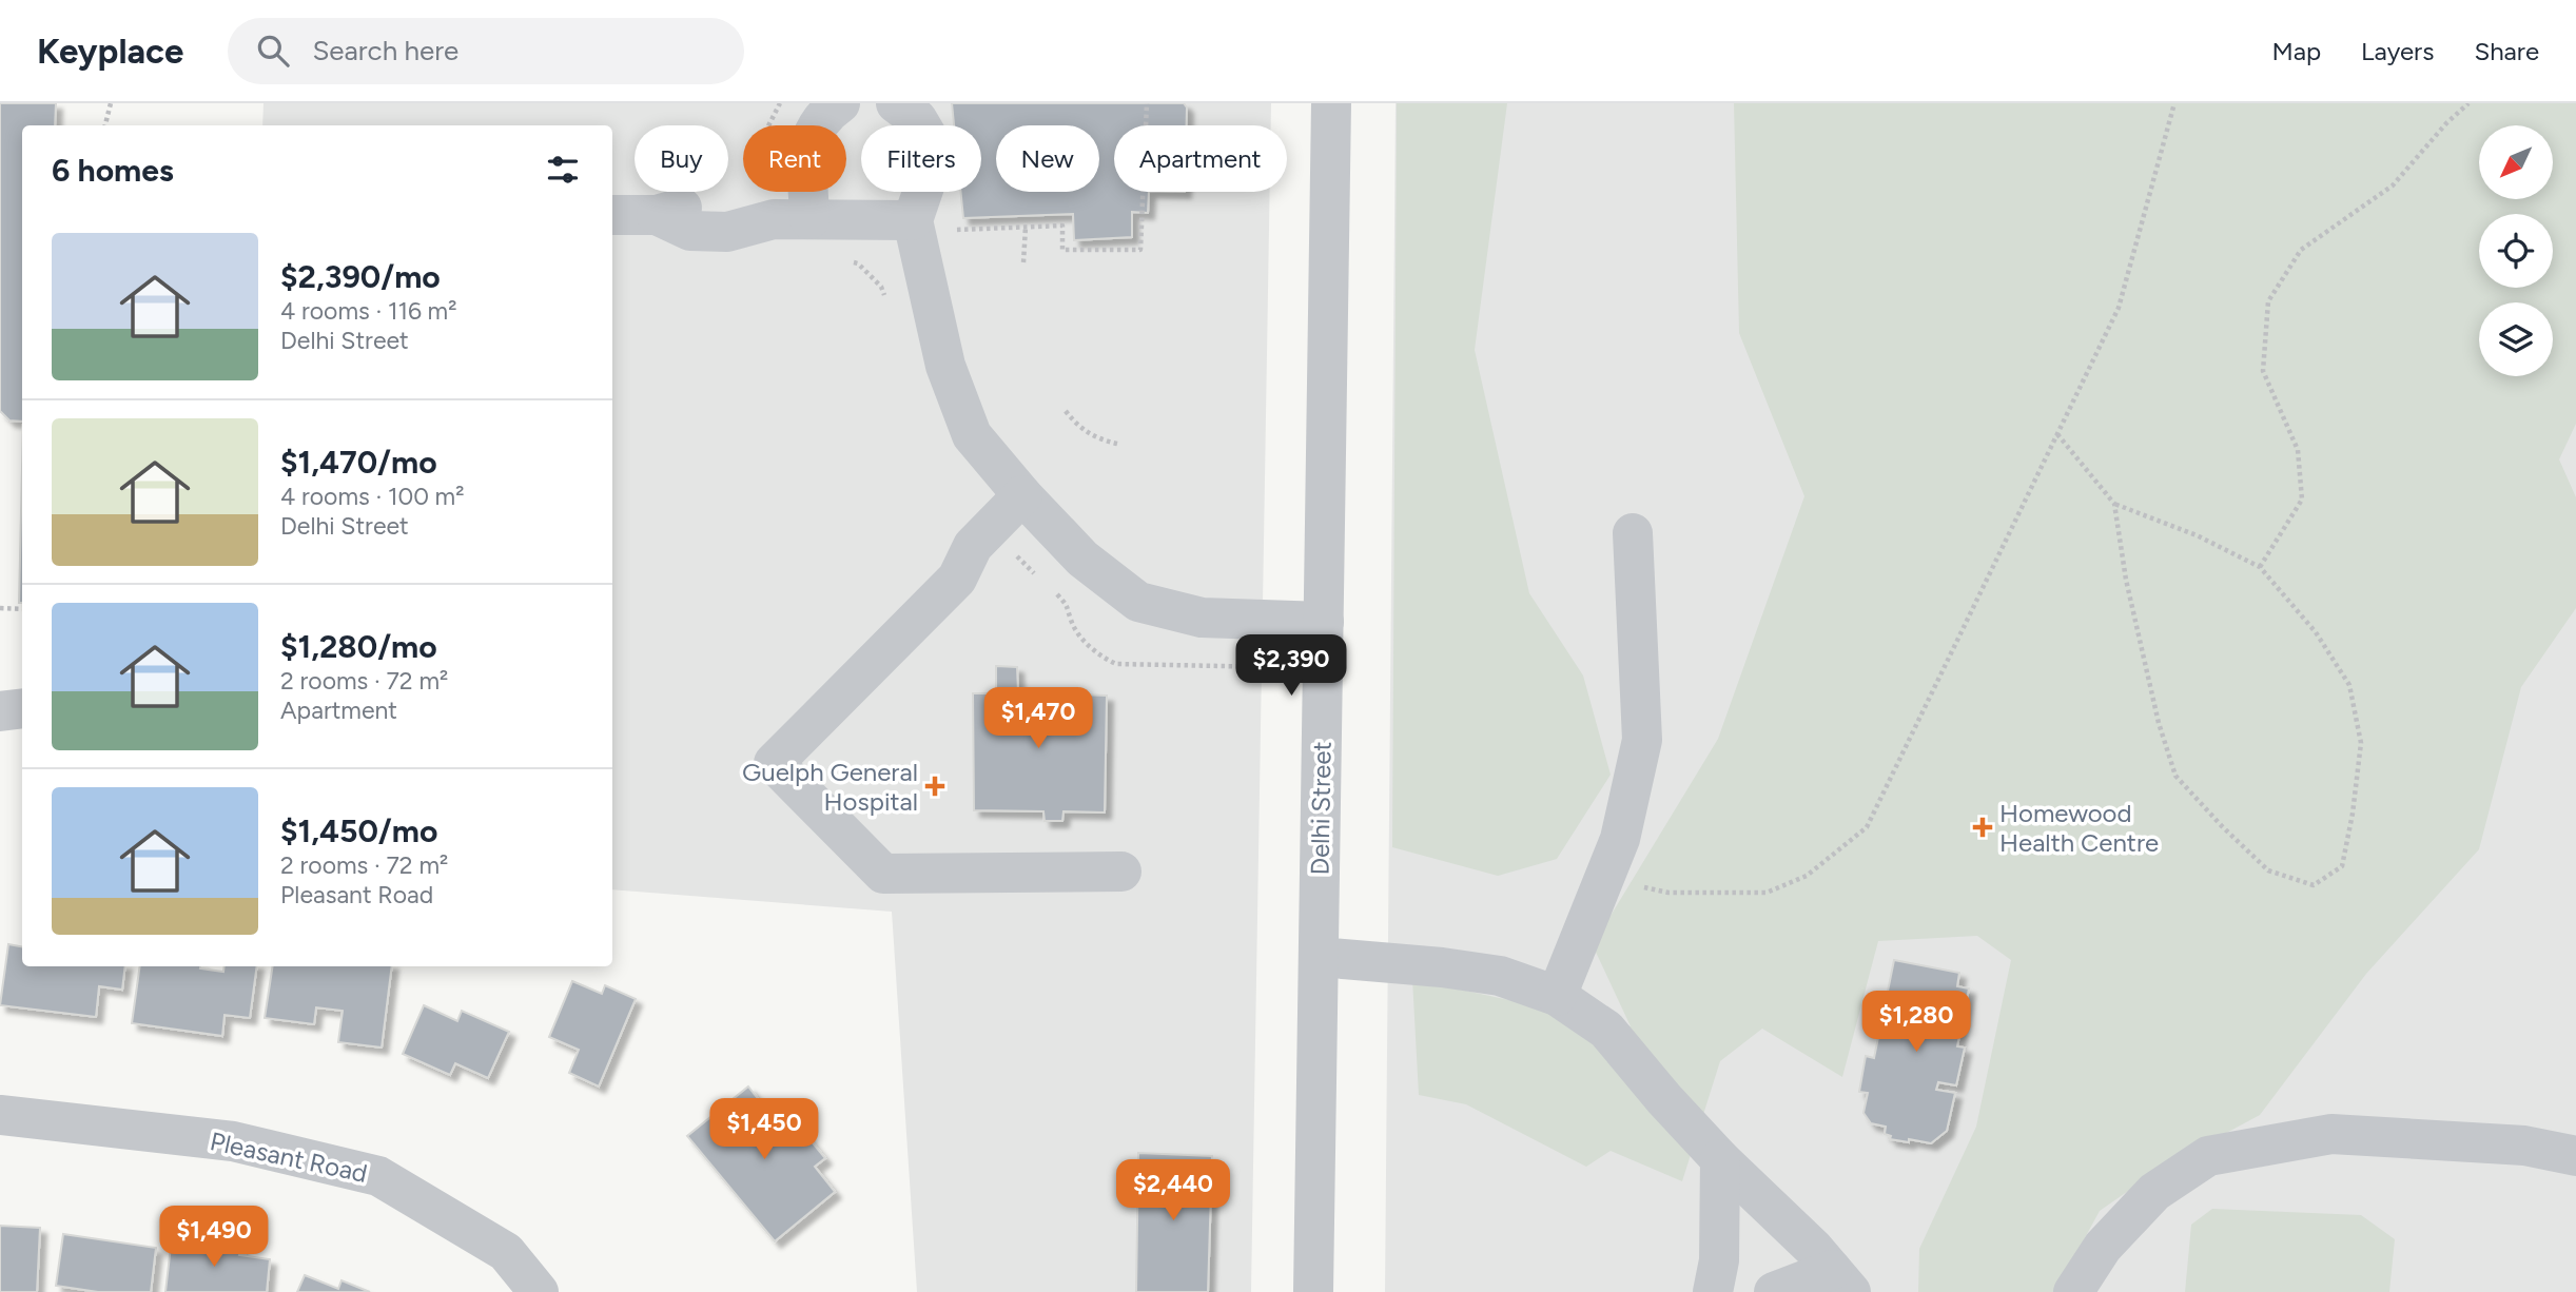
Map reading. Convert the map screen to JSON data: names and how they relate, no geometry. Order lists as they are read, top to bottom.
{
  "streets": {
    "street": ["Delhi Street", "Pleasant Road"]
  },
  "places": {
    "health": ["Guelph General Hospital", "Homewood Health Centre"]
  },
  "north": "bottom left",
  "page": {
    "header": "Keyplace",
    "search": "Search here",
    "nav": ["Map", "Layers", "Share"],
    "chip": [
      "Buy",
      "Rent",
      "Filters",
      "New",
      "Apartment"
    ],
    "heading": "6 homes",
    "list": [
      {
        "name": "$2,390/mo",
        "note": "4 rooms · 116 m² · Delhi Street"
      },
      {
        "name": "$1,470/mo",
        "note": "4 rooms · 100 m² · Delhi Street"
      },
      {
        "name": "$1,280/mo",
        "note": "2 rooms · 72 m² · Apartment"
      },
      {
        "name": "$1,450/mo",
        "note": "2 rooms · 72 m² · Pleasant Road"
      }
    ],
    "price": [
      "$2,390",
      "$1,470",
      "$1,280",
      "$1,450",
      "$2,440",
      "$1,490"
    ]
  }
}
